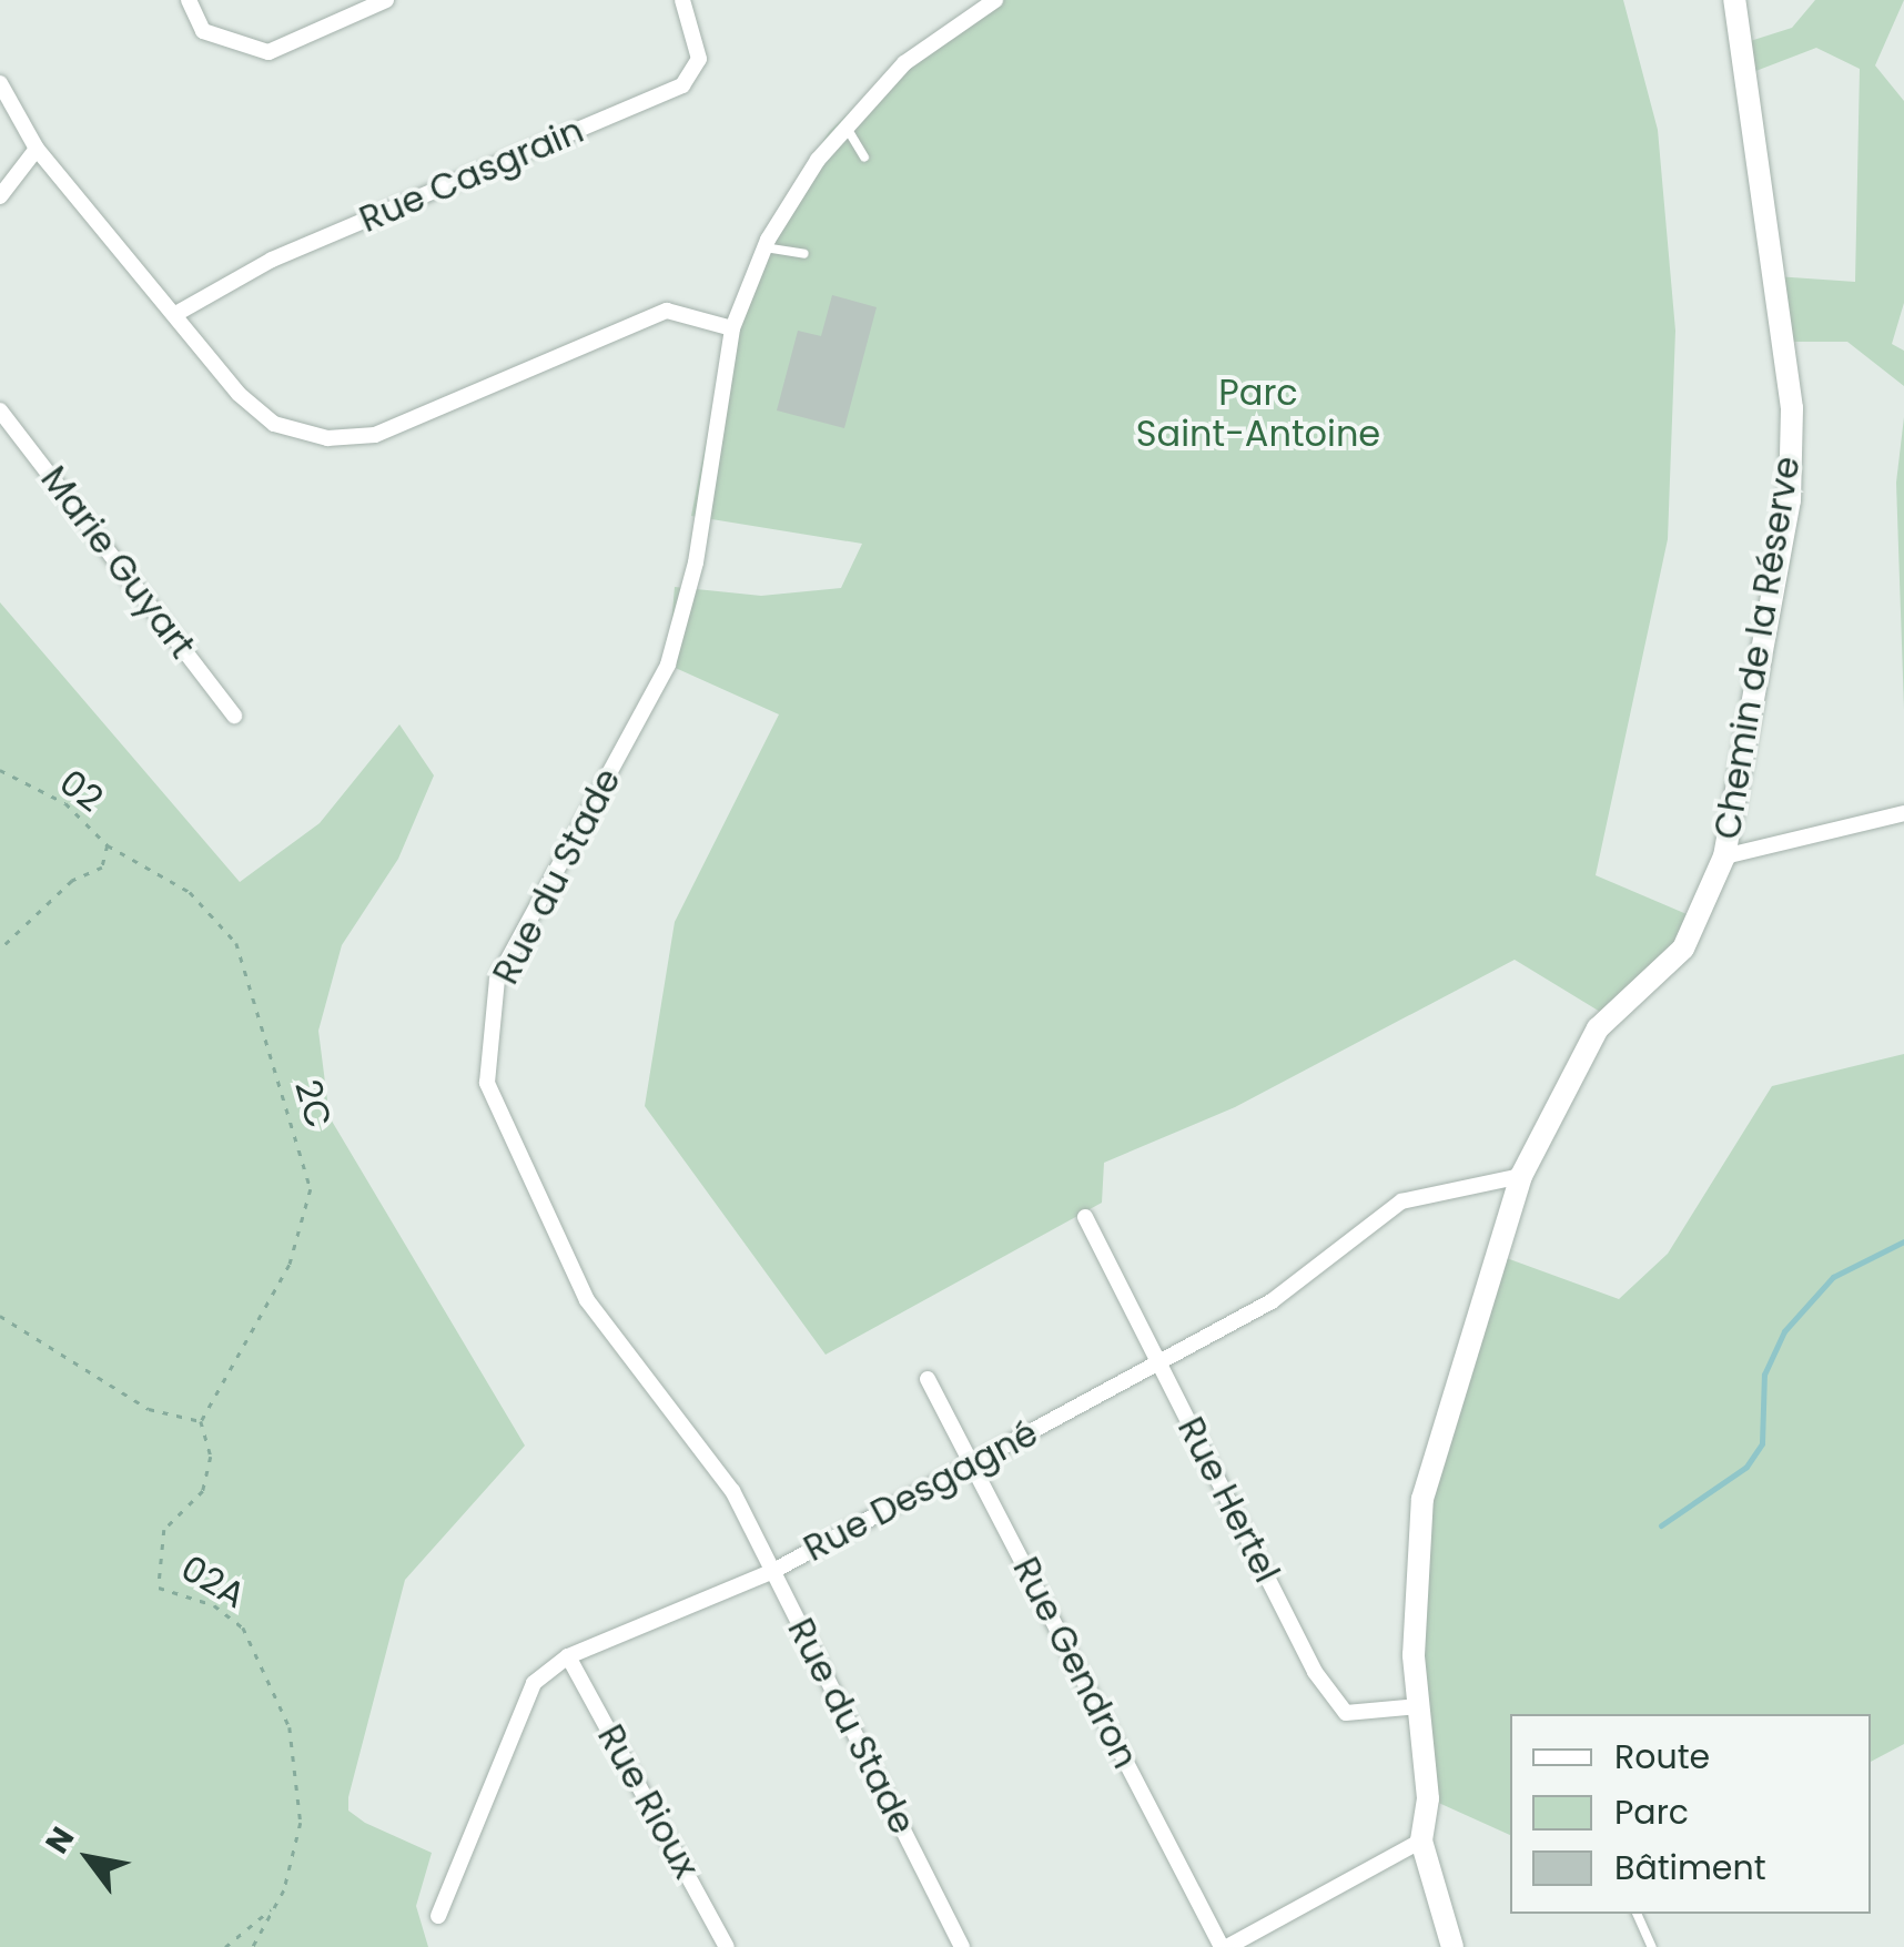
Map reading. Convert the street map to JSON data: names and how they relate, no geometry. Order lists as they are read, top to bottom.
{
  "streets": {
    "street": [
      "Rue Casgrain",
      "Marie Guyart",
      "Chemin de la Réserve",
      "Rue du Stade",
      "Rue Desgagné",
      "Rue Hertel",
      "Rue Gendron",
      "Rue Rioux"
    ],
    "path": ["02", "2C", "02A"]
  },
  "crossings": [
    ["Chemin de la Réserve", "Rue Desgagné"],
    ["Chemin de la Réserve", "Rue Hertel"],
    ["02", "2C"],
    ["Rue du Stade", "Rue Desgagné"],
    ["2C", "02A"],
    ["Rue Desgagné", "Rue Hertel"],
    ["Rue Desgagné", "Rue Gendron"],
    ["Rue Desgagné", "Rue Rioux"]
  ],
  "parks": ["Parc Saint-Antoine"],
  "legend": ["Route", "Parc", "Bâtiment"],
  "north": "top left"
}
